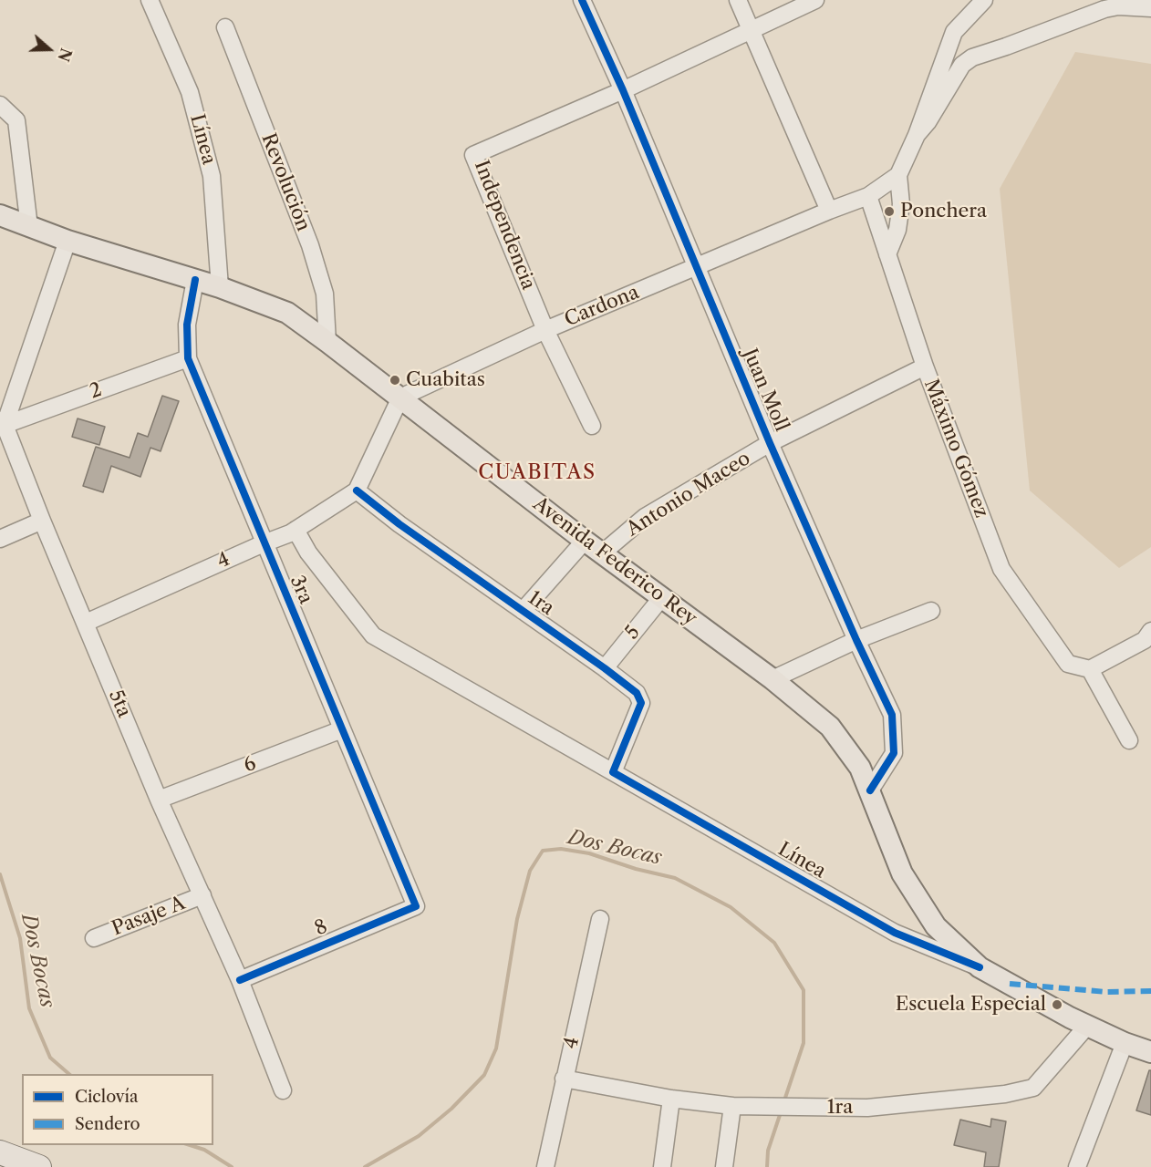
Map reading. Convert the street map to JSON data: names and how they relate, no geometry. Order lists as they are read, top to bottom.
{
  "streets": {
    "main road": ["Avenida Federico Rey"],
    "street": [
      "Línea",
      "Revolución",
      "Independencia",
      "Cardona",
      "Juan Moll",
      "2",
      "Máximo Gómez",
      "Antonio Maceo",
      "4",
      "3ra",
      "1ra",
      "5",
      "5ta",
      "6",
      "Pasaje A",
      "8"
    ]
  },
  "crossings": [
    ["Línea", "4"],
    ["Línea", "Avenida Federico Rey"],
    ["Línea", "1ra"],
    ["Revolución", "Avenida Federico Rey"],
    ["Independencia", "Cardona"],
    ["Independencia", "Juan Moll"],
    ["Cardona", "Juan Moll"],
    ["Cardona", "Máximo Gómez"],
    ["Cardona", "Avenida Federico Rey"],
    ["Juan Moll", "Antonio Maceo"],
    ["Juan Moll", "Avenida Federico Rey"],
    ["2", "3ra"],
    ["2", "5ta"],
    ["Máximo Gómez", "Antonio Maceo"],
    ["Antonio Maceo", "Avenida Federico Rey"],
    ["4", "3ra"],
    ["4", "1ra"],
    ["4", "5ta"],
    ["Avenida Federico Rey", "3ra"],
    ["Avenida Federico Rey", "1ra"],
    ["Avenida Federico Rey", "5"],
    ["3ra", "6"],
    ["3ra", "8"],
    ["1ra", "5"],
    ["5ta", "6"],
    ["5ta", "Pasaje A"],
    ["5ta", "8"]
  ],
  "districts": ["CUABITAS"],
  "water": ["Dos Bocas"],
  "places": ["Ponchera", "Cuabitas", "Escuela Especial"],
  "legend": ["Ciclovía", "Sendero"],
  "north": "right"
}
